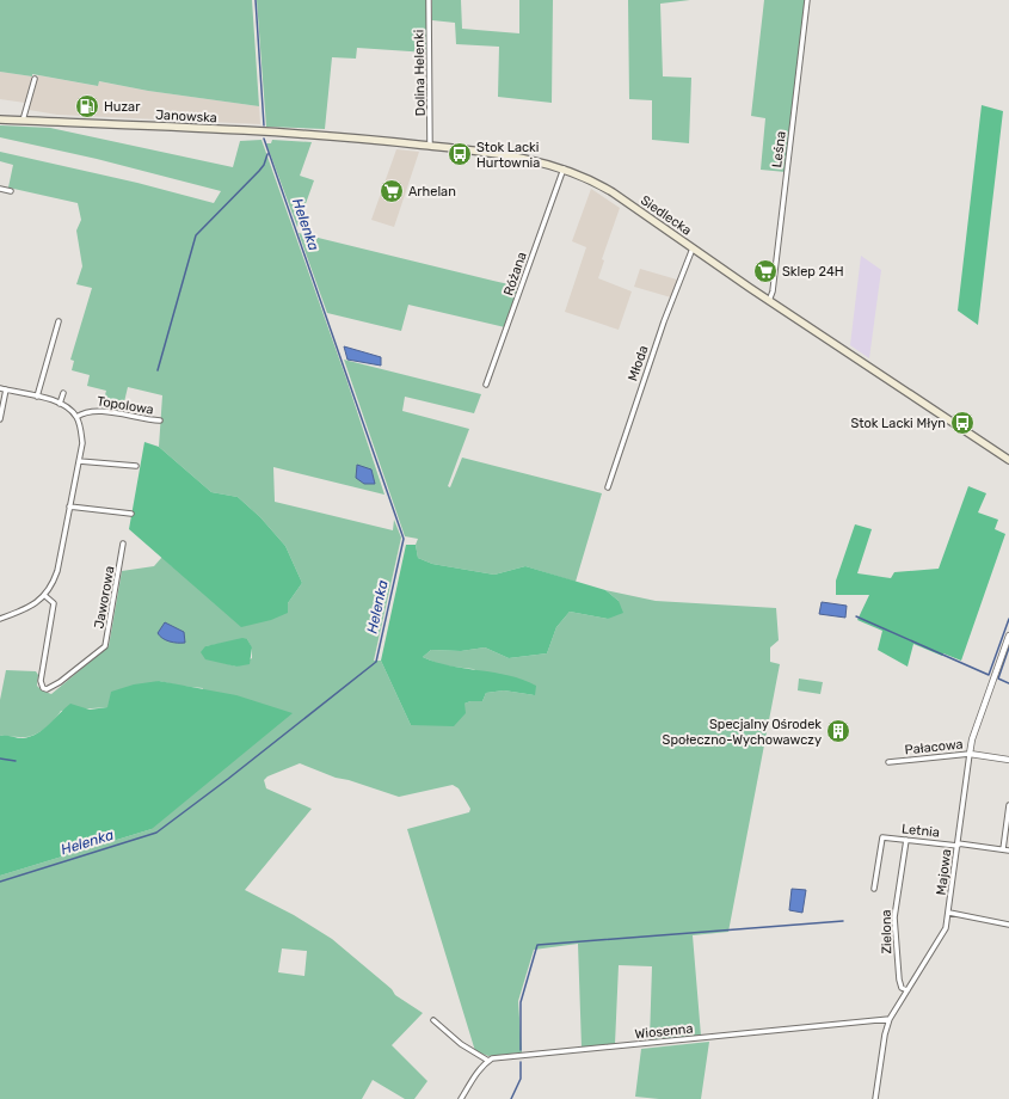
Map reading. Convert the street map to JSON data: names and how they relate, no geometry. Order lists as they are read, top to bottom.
{
  "streets": {
    "main road": ["Janowska", "Siedlecka"],
    "street": [
      "Dolina Helenki",
      "Leśna",
      "Różana",
      "Młoda",
      "Topolowa",
      "Jaworowa",
      "Pałacowa",
      "Letnia",
      "Majowa",
      "Zielona",
      "Wiosenna"
    ]
  },
  "crossings": [
    ["Dolina Helenki", "Siedlecka"],
    ["Janowska", "Siedlecka"],
    ["Leśna", "Siedlecka"],
    ["Siedlecka", "Różana"],
    ["Siedlecka", "Młoda"],
    ["Pałacowa", "Majowa"],
    ["Letnia", "Majowa"],
    ["Letnia", "Zielona"],
    ["Majowa", "Zielona"],
    ["Majowa", "Wiosenna"]
  ],
  "water": ["Helenka"],
  "places": {
    "fuel station": ["Huzar"],
    "bus stop": ["Stok Lacki Hurtownia", "Stok Lacki Młyn"],
    "supermarket": ["Arhelan", "Sklep 24H"],
    "building": ["Specjalny Ośrodek Społeczno-Wychowawczy"]
  }
}
